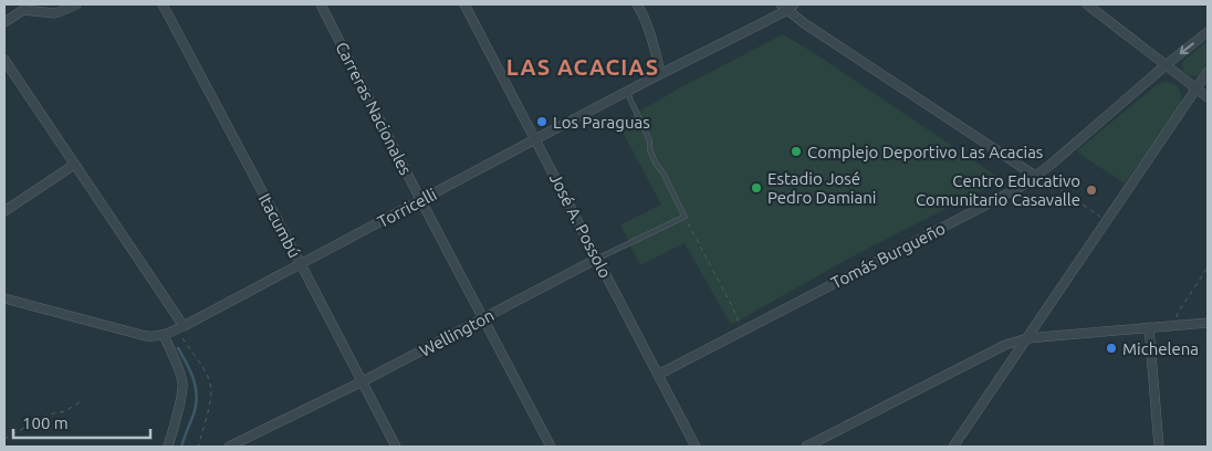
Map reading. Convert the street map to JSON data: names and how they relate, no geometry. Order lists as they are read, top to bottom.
{
  "streets": {
    "street": [
      "Carreras Nacionales",
      "Torricelli",
      "Itacumbú",
      "José A. Possolo",
      "Tomás Burgueño",
      "Wellington"
    ]
  },
  "crossings": [
    ["Carreras Nacionales", "Torricelli"],
    ["Carreras Nacionales", "Wellington"],
    ["Torricelli", "Itacumbú"],
    ["Torricelli", "José A. Possolo"],
    ["Itacumbú", "Wellington"],
    ["José A. Possolo", "Tomás Burgueño"],
    ["José A. Possolo", "Wellington"]
  ],
  "districts": ["LAS ACACIAS"],
  "places": [
    "Los Paraguas",
    "Complejo Deportivo Las Acacias",
    "Estadio José Pedro Damiani",
    "Centro Educativo Comunitario Casavalle",
    "Michelena"
  ],
  "scale_bar": "100 m"
}
